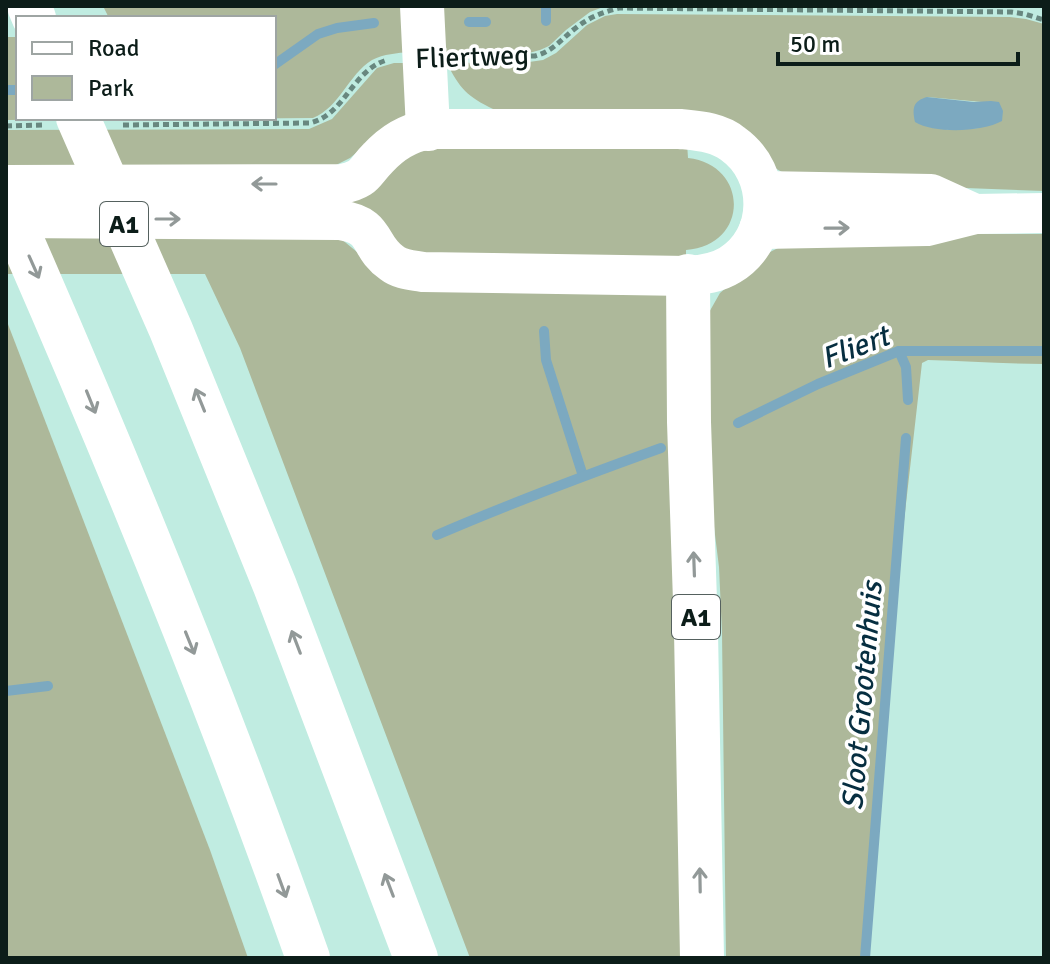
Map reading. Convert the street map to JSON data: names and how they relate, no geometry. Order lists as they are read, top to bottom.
{
  "streets": {
    "highway": ["A1"],
    "path": ["Fliertweg"]
  },
  "crossings": [
    ["Fliertweg", "A1"]
  ],
  "water": ["Fliert", "Sloot Grootenhuis"],
  "legend": ["Road", "Park"],
  "scale_bar": "50 m"
}
